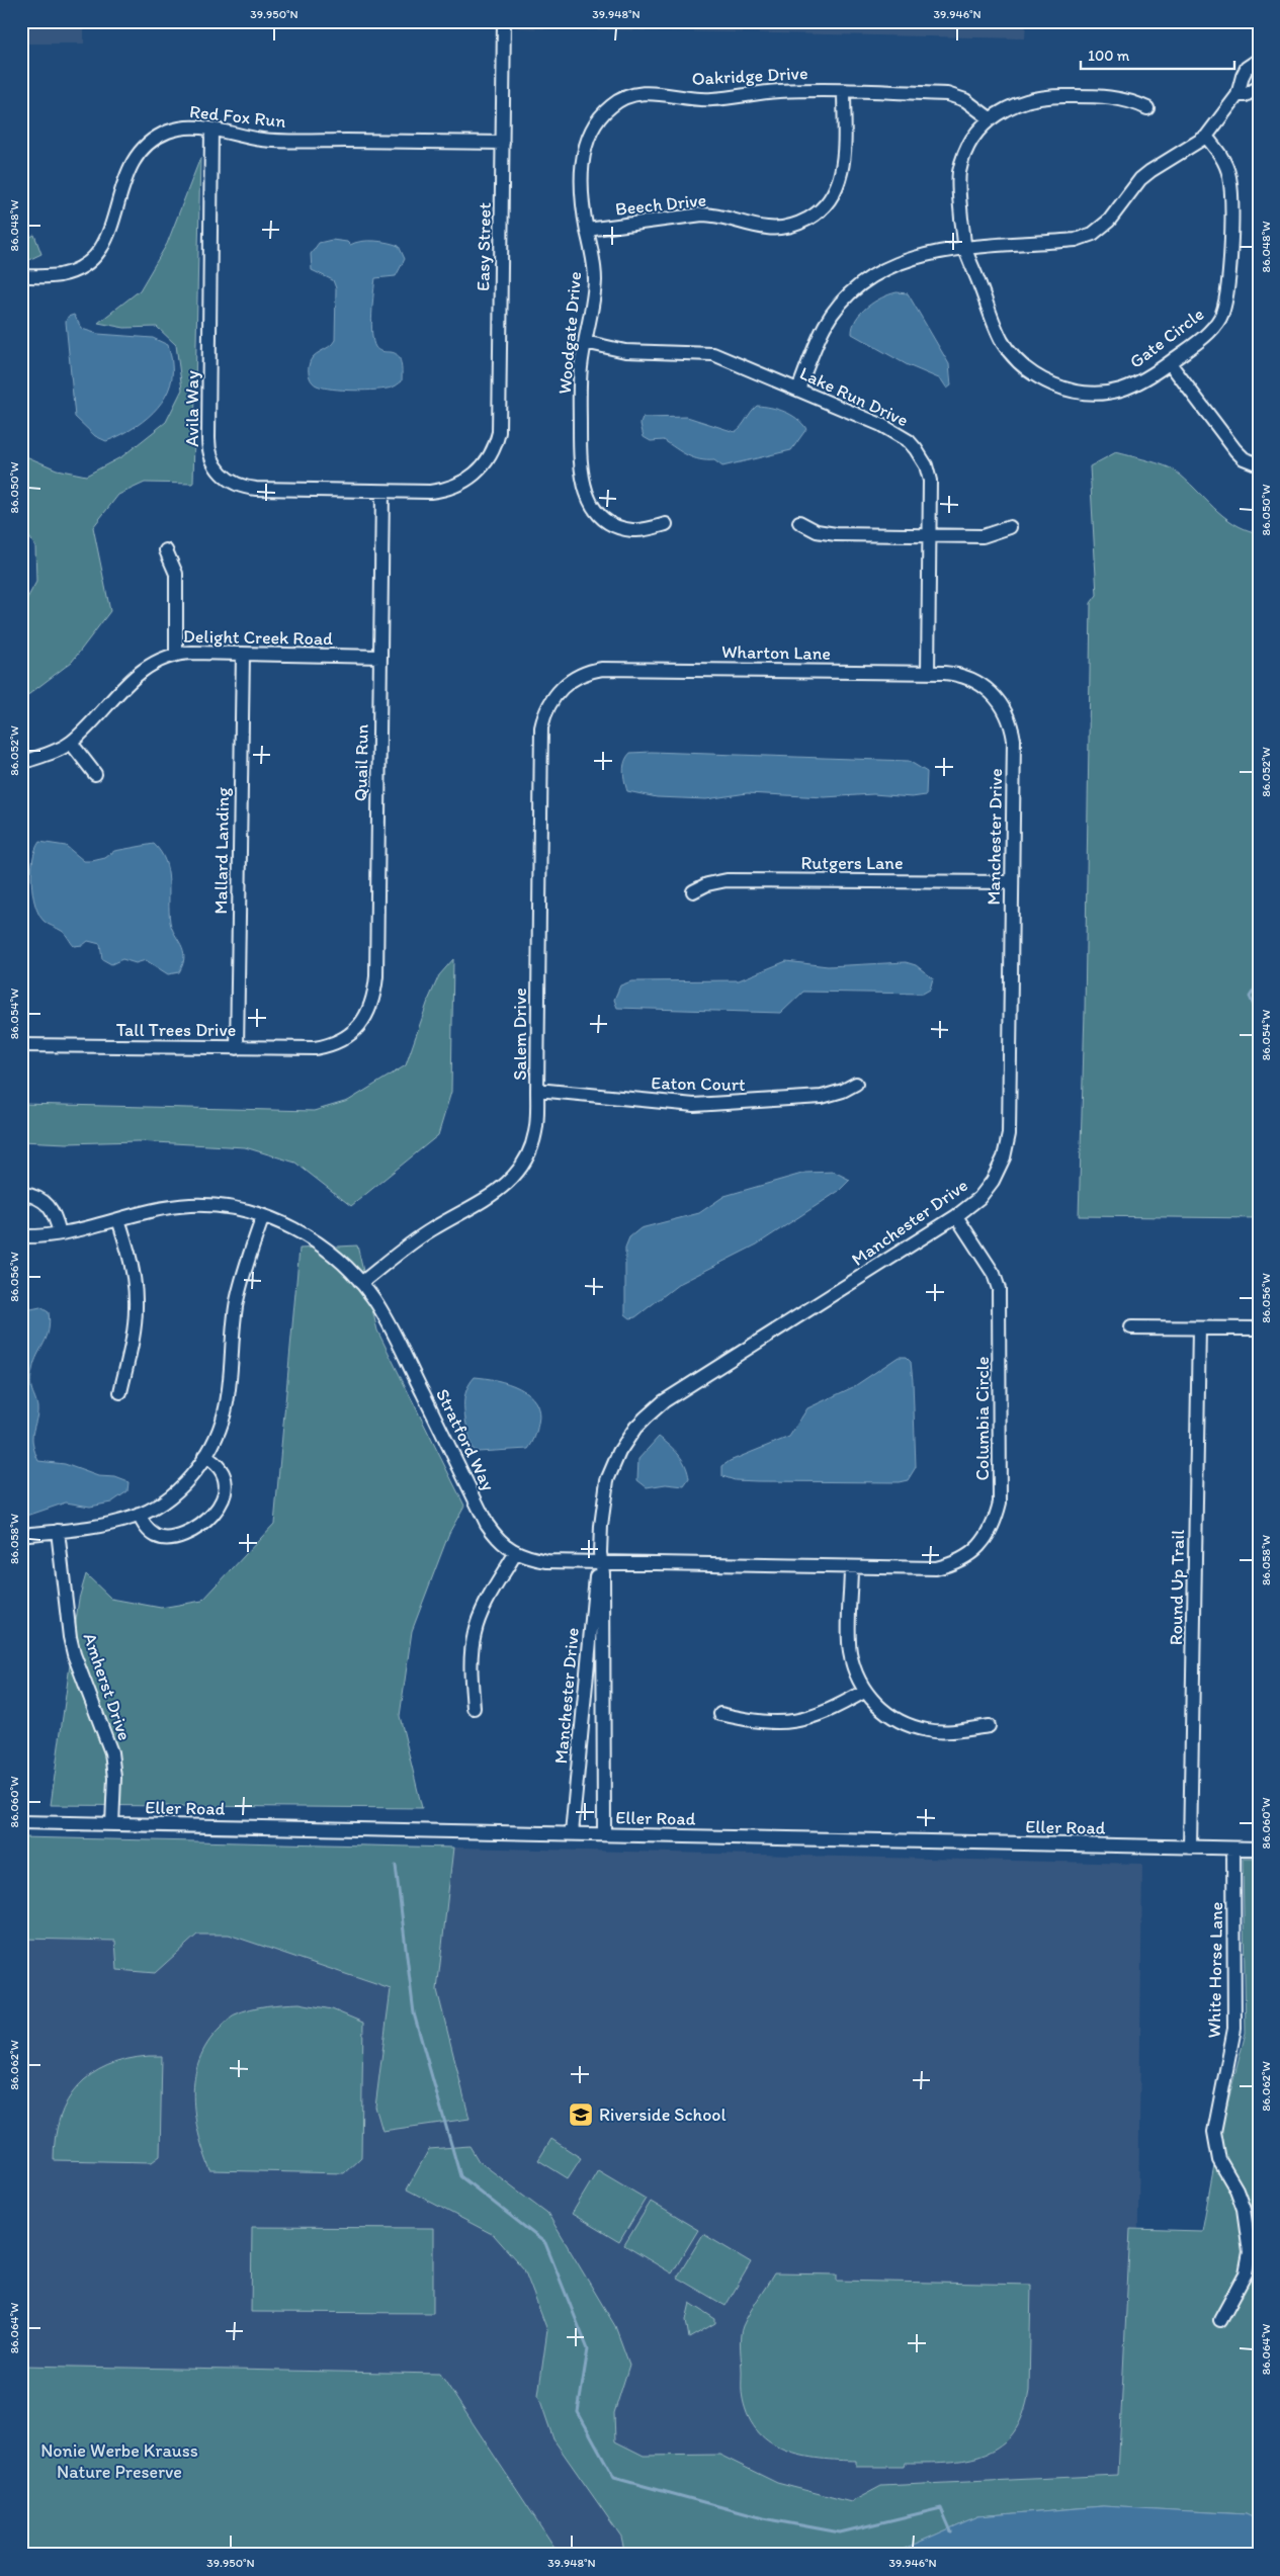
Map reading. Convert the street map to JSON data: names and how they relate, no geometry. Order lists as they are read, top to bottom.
{
  "streets": {
    "street": [
      "Oakridge Drive",
      "Red Fox Run",
      "Beech Drive",
      "Easy Street",
      "Woodgate Drive",
      "Gate Circle",
      "Lake Run Drive",
      "Avila Way",
      "Delight Creek Road",
      "Wharton Lane",
      "Quail Run",
      "Manchester Drive",
      "Mallard Landing",
      "Rutgers Lane",
      "Tall Trees Drive",
      "Salem Drive",
      "Eaton Court",
      "Columbia Circle",
      "Stratford Way",
      "Round Up Trail",
      "Amherst Drive",
      "Eller Road",
      "White Horse Lane"
    ]
  },
  "crossings": [
    ["Oakridge Drive", "Beech Drive"],
    ["Oakridge Drive", "Woodgate Drive"],
    ["Oakridge Drive", "Gate Circle"],
    ["Red Fox Run", "Easy Street"],
    ["Red Fox Run", "Avila Way"],
    ["Beech Drive", "Woodgate Drive"],
    ["Easy Street", "Avila Way"],
    ["Woodgate Drive", "Lake Run Drive"],
    ["Lake Run Drive", "Wharton Lane"],
    ["Avila Way", "Quail Run"],
    ["Delight Creek Road", "Quail Run"],
    ["Delight Creek Road", "Mallard Landing"],
    ["Wharton Lane", "Manchester Drive"],
    ["Wharton Lane", "Salem Drive"],
    ["Quail Run", "Tall Trees Drive"],
    ["Manchester Drive", "Rutgers Lane"],
    ["Manchester Drive", "Columbia Circle"],
    ["Manchester Drive", "Stratford Way"],
    ["Manchester Drive", "Eller Road"],
    ["Mallard Landing", "Tall Trees Drive"],
    ["Salem Drive", "Eaton Court"],
    ["Salem Drive", "Stratford Way"],
    ["Columbia Circle", "Stratford Way"],
    ["Round Up Trail", "Eller Road"],
    ["Amherst Drive", "Eller Road"],
    ["Eller Road", "White Horse Lane"]
  ],
  "parks": ["Nonie Werbe Krauss Nature Preserve"],
  "places": {
    "school or university": ["Riverside School"]
  },
  "scale_bar": "100 m",
  "coordinates": [
    "39.950°N",
    "39.948°N",
    "39.946°N",
    "86.048°W",
    "86.050°W",
    "86.052°W",
    "86.054°W",
    "86.056°W",
    "86.058°W",
    "86.060°W",
    "86.062°W",
    "86.064°W"
  ]
}
